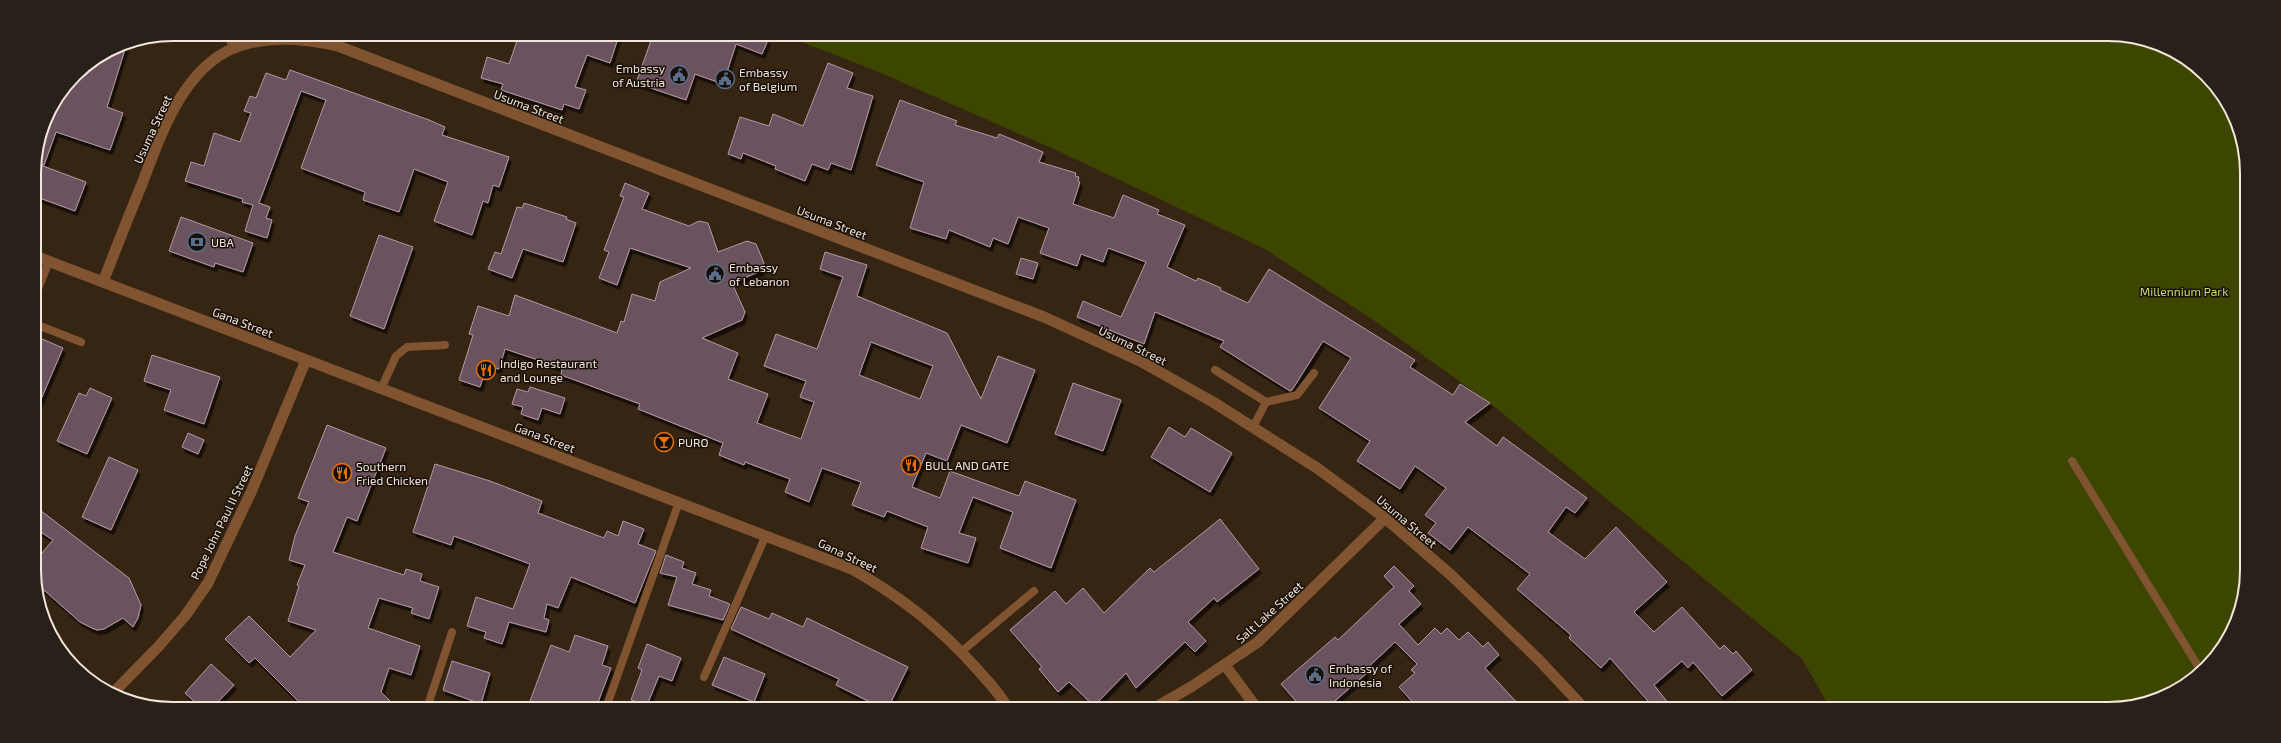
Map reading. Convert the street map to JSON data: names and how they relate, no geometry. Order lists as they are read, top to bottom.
{
  "streets": {
    "street": [
      "Usuma Street",
      "Gana Street",
      "Pope John Paul II Street",
      "Salt Lake Street"
    ]
  },
  "crossings": [
    ["Usuma Street", "Gana Street"],
    ["Usuma Street", "Salt Lake Street"],
    ["Gana Street", "Pope John Paul II Street"]
  ],
  "parks": ["Millennium Park"],
  "places": {
    "public building": [
      "Embassy of Austria",
      "Embassy of Belgium",
      "Embassy of Lebanon",
      "Embassy of Indonesia"
    ],
    "bank": ["UBA"],
    "restaurant": ["Indigo Restaurant and Lounge", "BULL AND GATE", "Southern Fried Chicken"],
    "bar": ["PURO"]
  }
}
